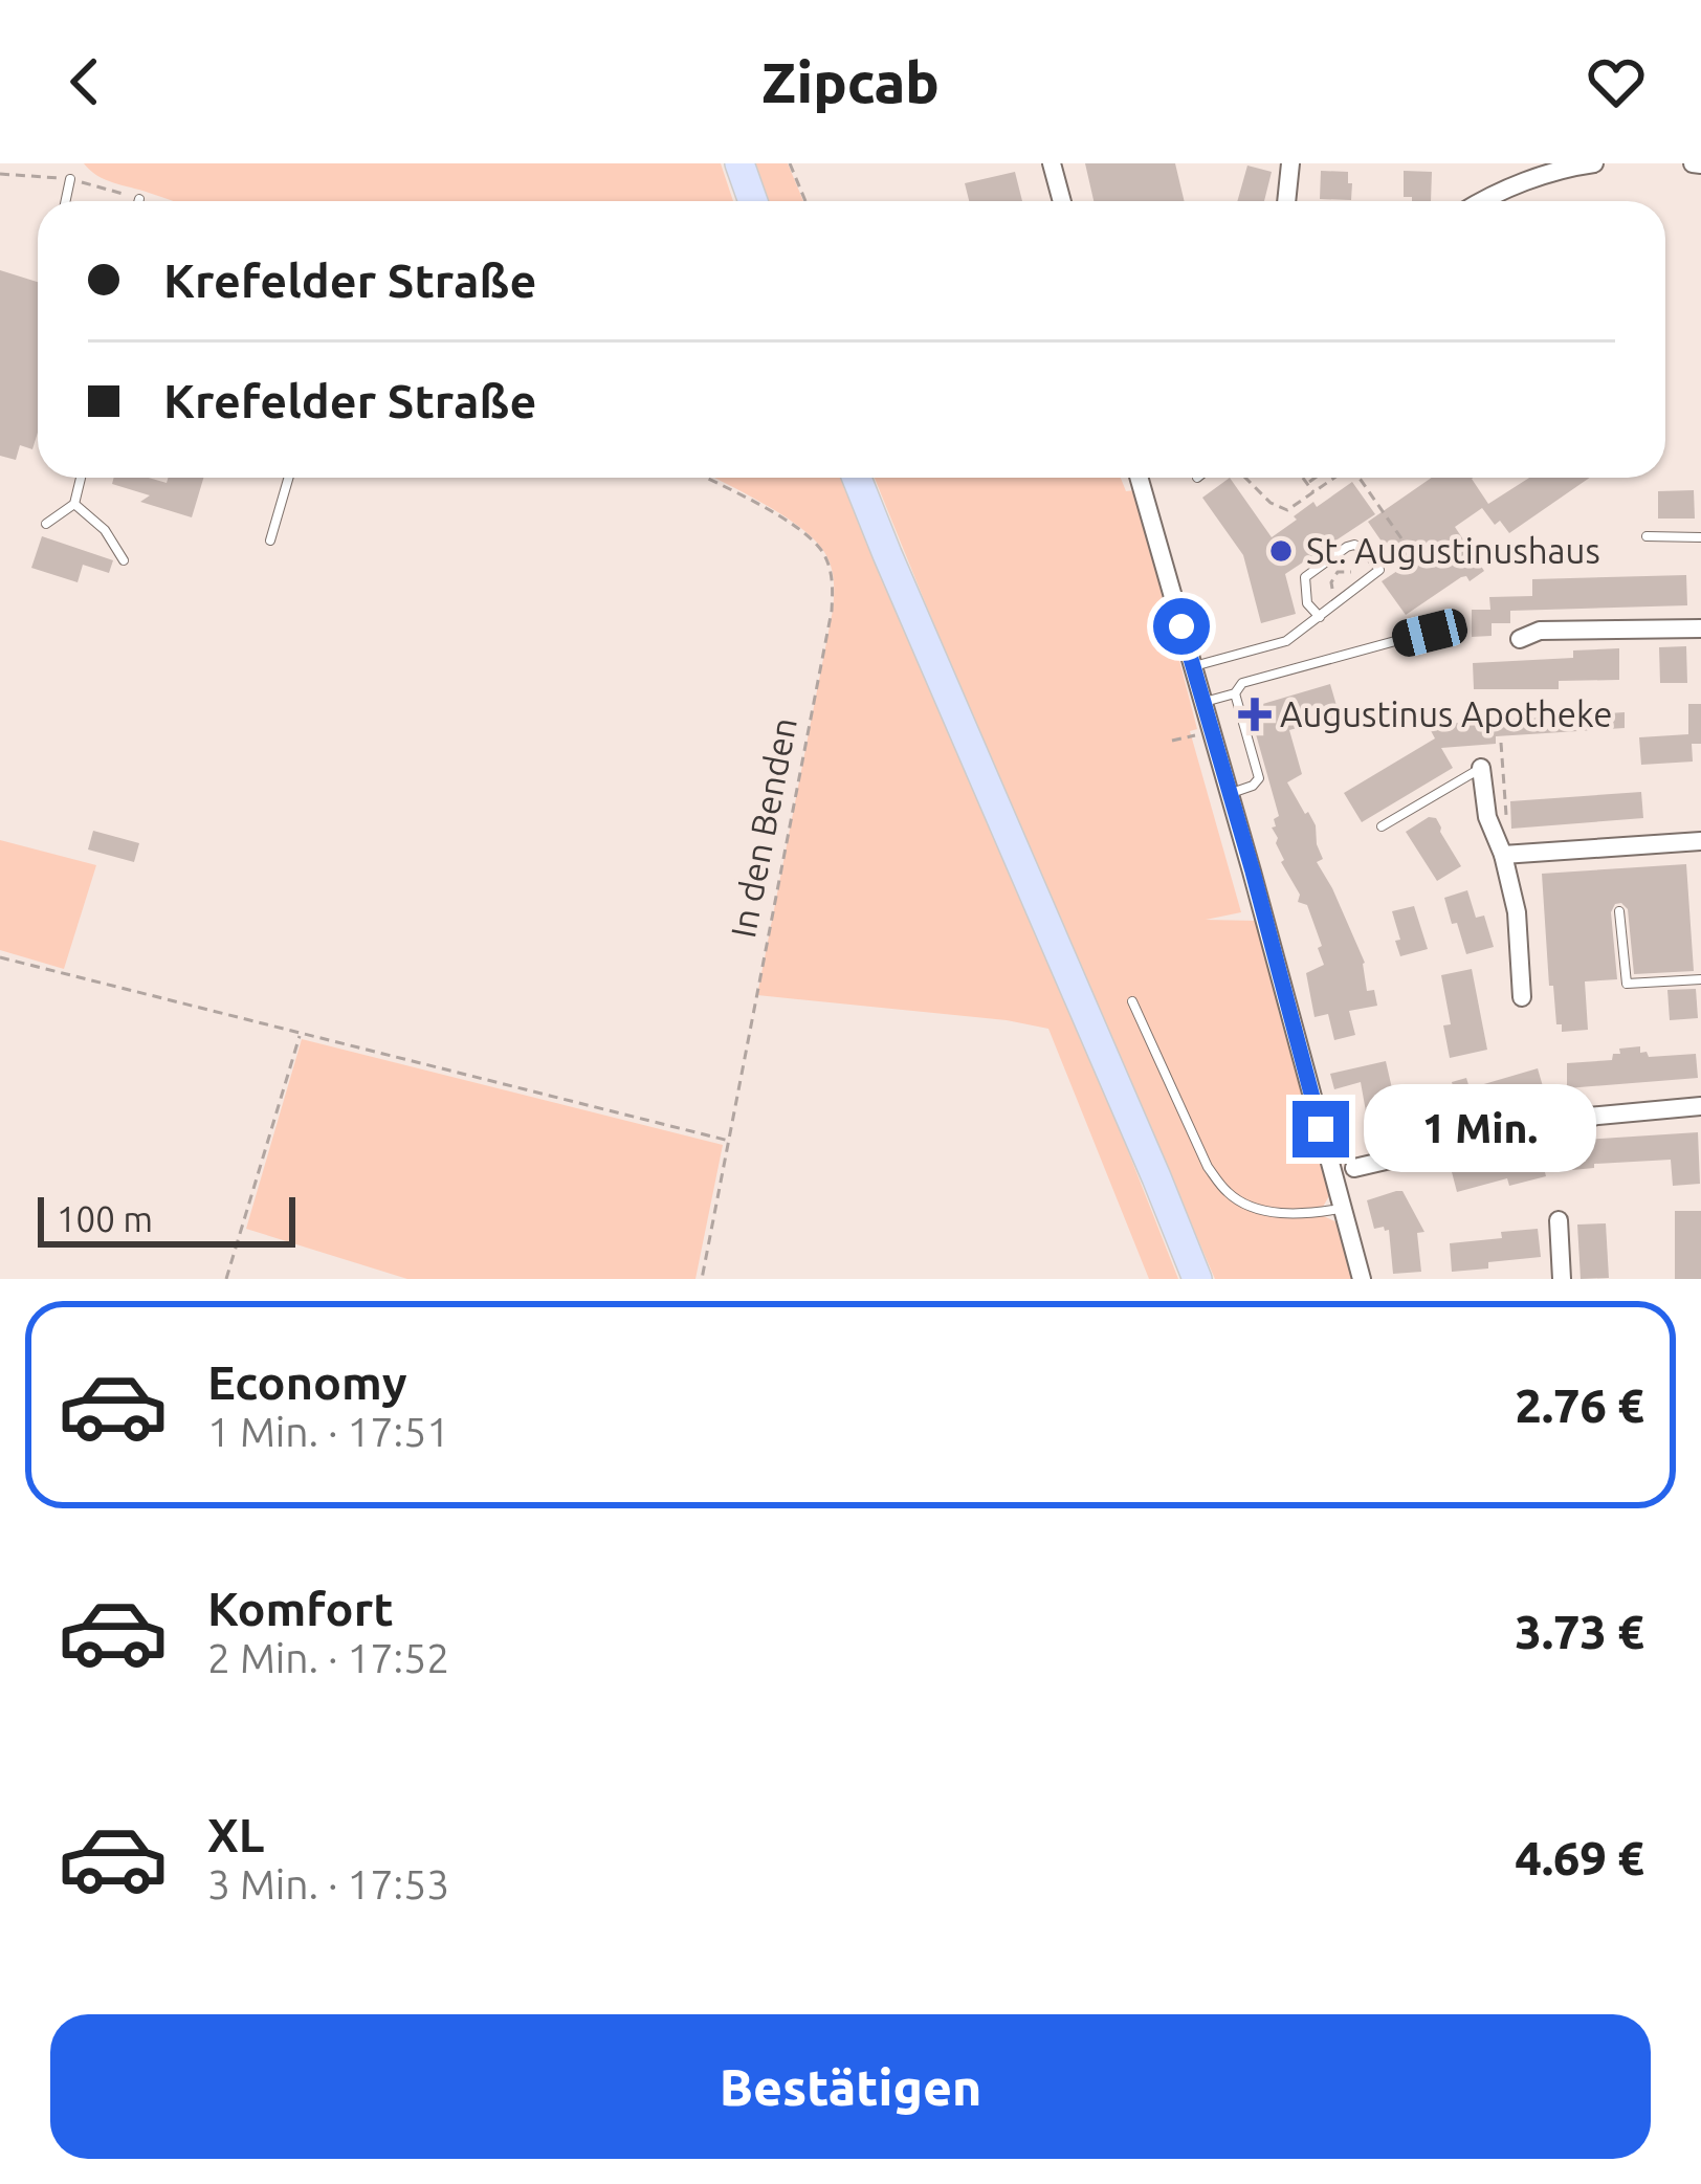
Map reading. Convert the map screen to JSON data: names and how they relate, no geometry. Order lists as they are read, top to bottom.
{
  "streets": {
    "path": ["In den Benden"]
  },
  "places": {
    "other": ["St. Augustinushaus"],
    "health": ["Augustinus Apotheke"]
  },
  "scale_bar": "100 m",
  "page": {
    "header": "Zipcab",
    "banner": ["Krefelder Straße", "Krefelder Straße"],
    "bubble": "1 Min.",
    "scale": "100 m",
    "list": [
      {
        "name": "Economy",
        "note": "1 Min. · 17:51",
        "value": "2.76 €"
      },
      {
        "name": "Komfort",
        "note": "2 Min. · 17:52",
        "value": "3.73 €"
      },
      {
        "name": "XL",
        "note": "3 Min. · 17:53",
        "value": "4.69 €"
      }
    ],
    "buttons": "Bestätigen"
  }
}
